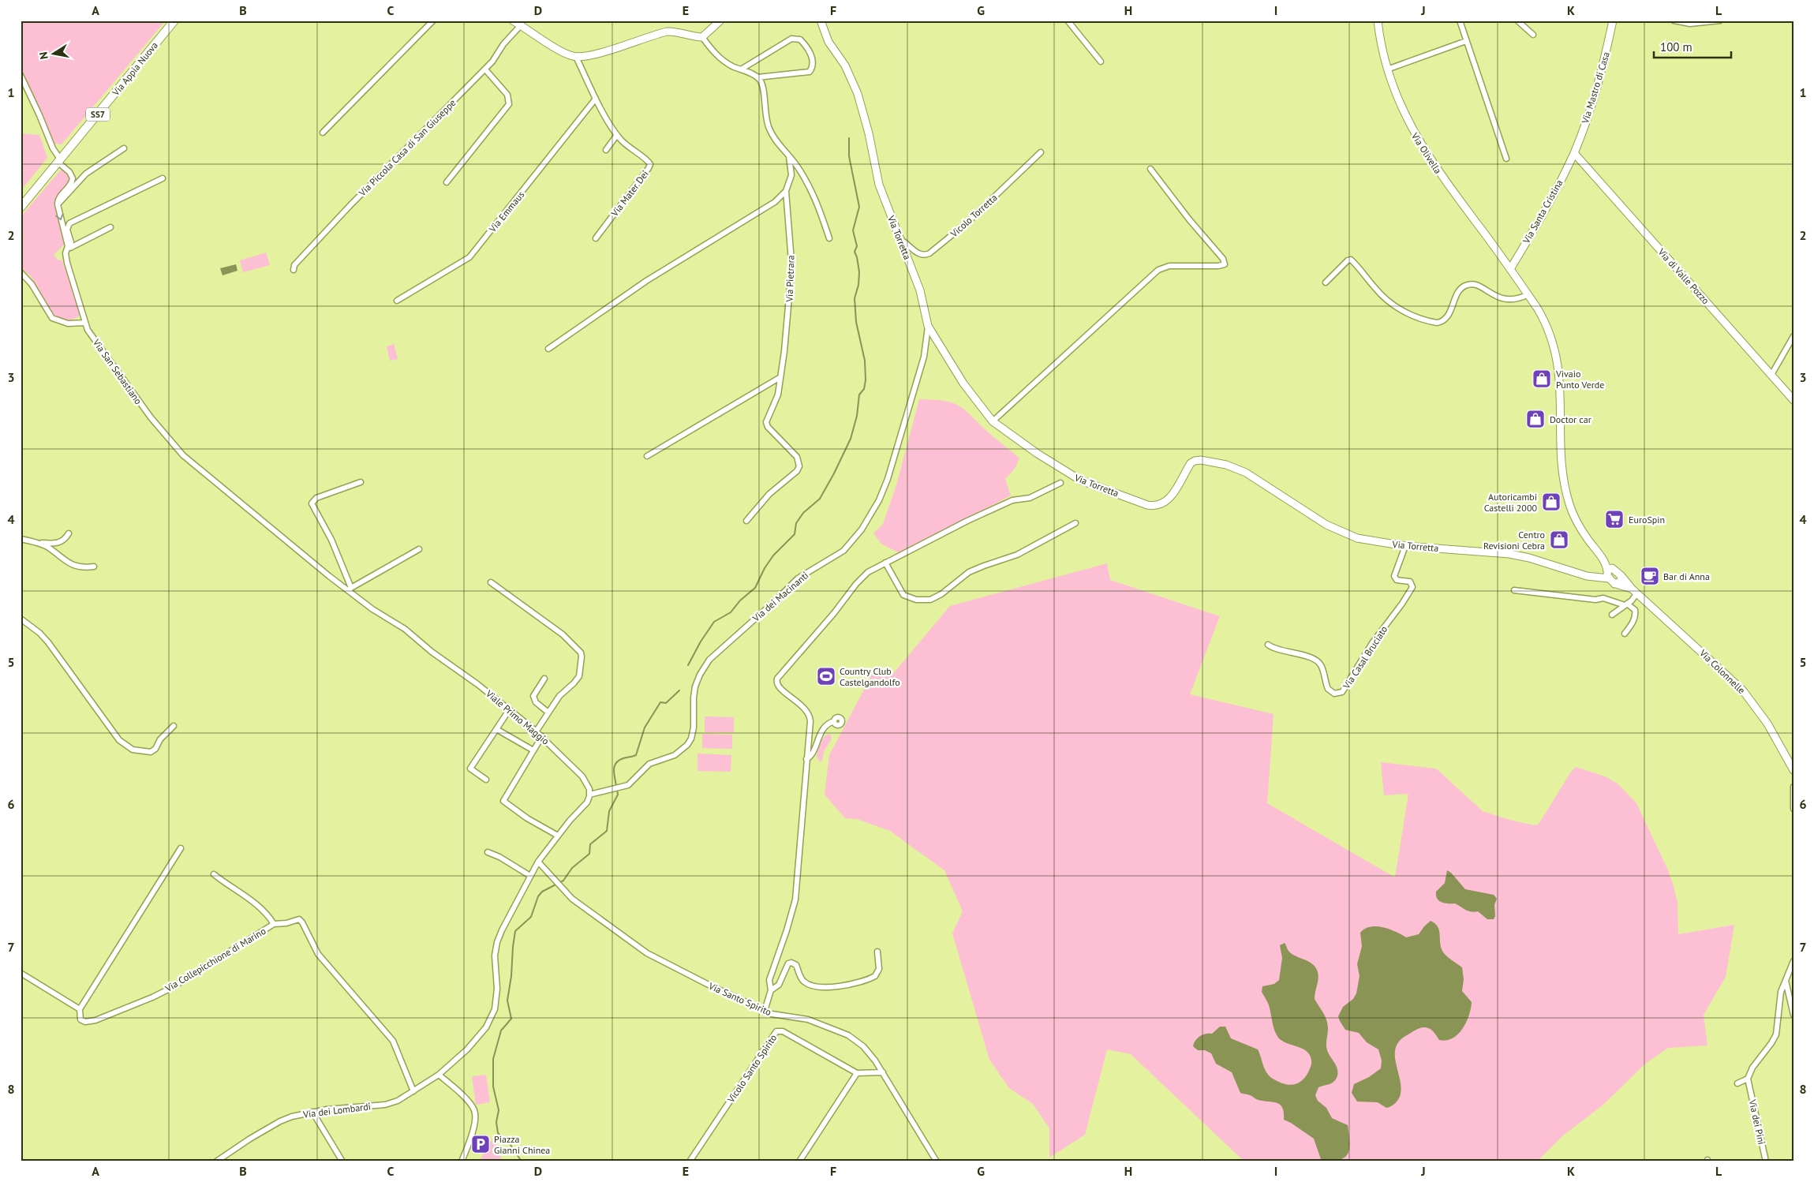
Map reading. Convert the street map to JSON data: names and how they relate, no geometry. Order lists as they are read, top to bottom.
{
  "streets": {
    "main road": ["Via Appia Nuova", "SS7"],
    "street": [
      "Via Mastro di Casa",
      "Via Piccola Casa di San Giuseppe",
      "Via Olivella",
      "Via Mater Dei",
      "Via Emmaus",
      "Via Santa Cristina",
      "Vicolo Torretta",
      "Via Torretta",
      "Via di Valle Pozzo",
      "Via Pietrara",
      "Via San Sebastiano",
      "Via dei Macinanti",
      "Via Casal Bruciato",
      "Via Colonnelle",
      "Viale Primo Maggio",
      "Via Collepicchione di Marino",
      "Via Santo Spirito",
      "Vicolo Santo Spirito",
      "Via dei Lombardi",
      "Via dei Pini"
    ]
  },
  "crossings": [
    ["Via Mastro di Casa", "Via Santa Cristina"],
    ["Via Mastro di Casa", "Via di Valle Pozzo"],
    ["Via Olivella", "Via Santa Cristina"],
    ["Via Olivella", "Via Colonnelle"],
    ["Via Mater Dei", "Via Emmaus"],
    ["Via Santa Cristina", "Via di Valle Pozzo"],
    ["Via Santa Cristina", "Via Colonnelle"],
    ["Vicolo Torretta", "Via Torretta"],
    ["Via Torretta", "Via dei Macinanti"],
    ["Via Torretta", "Via Casal Bruciato"],
    ["Via Torretta", "Via Colonnelle"],
    ["Via San Sebastiano", "Viale Primo Maggio"],
    ["Via dei Macinanti", "Viale Primo Maggio"],
    ["Via Collepicchione di Marino", "Via dei Lombardi"]
  ],
  "places": {
    "shop": [
      "Vivaio Punto Verde",
      "Doctor car",
      "Autoricambi Castelli 2000",
      "Centro Revisioni Cebra"
    ],
    "supermarket": ["EuroSpin"],
    "cafe": ["Bar di Anna"],
    "sports": ["Country Club Castelgandolfo"],
    "parking": ["Piazza Gianni Chinea"]
  },
  "scale_bar": "100 m",
  "north": "left",
  "grid": {
    "columns": [
      "A",
      "B",
      "C",
      "D",
      "E",
      "F",
      "G",
      "H",
      "I",
      "J",
      "K",
      "L"
    ],
    "rows": [
      "1",
      "2",
      "3",
      "4",
      "5",
      "6",
      "7",
      "8"
    ]
  }
}
